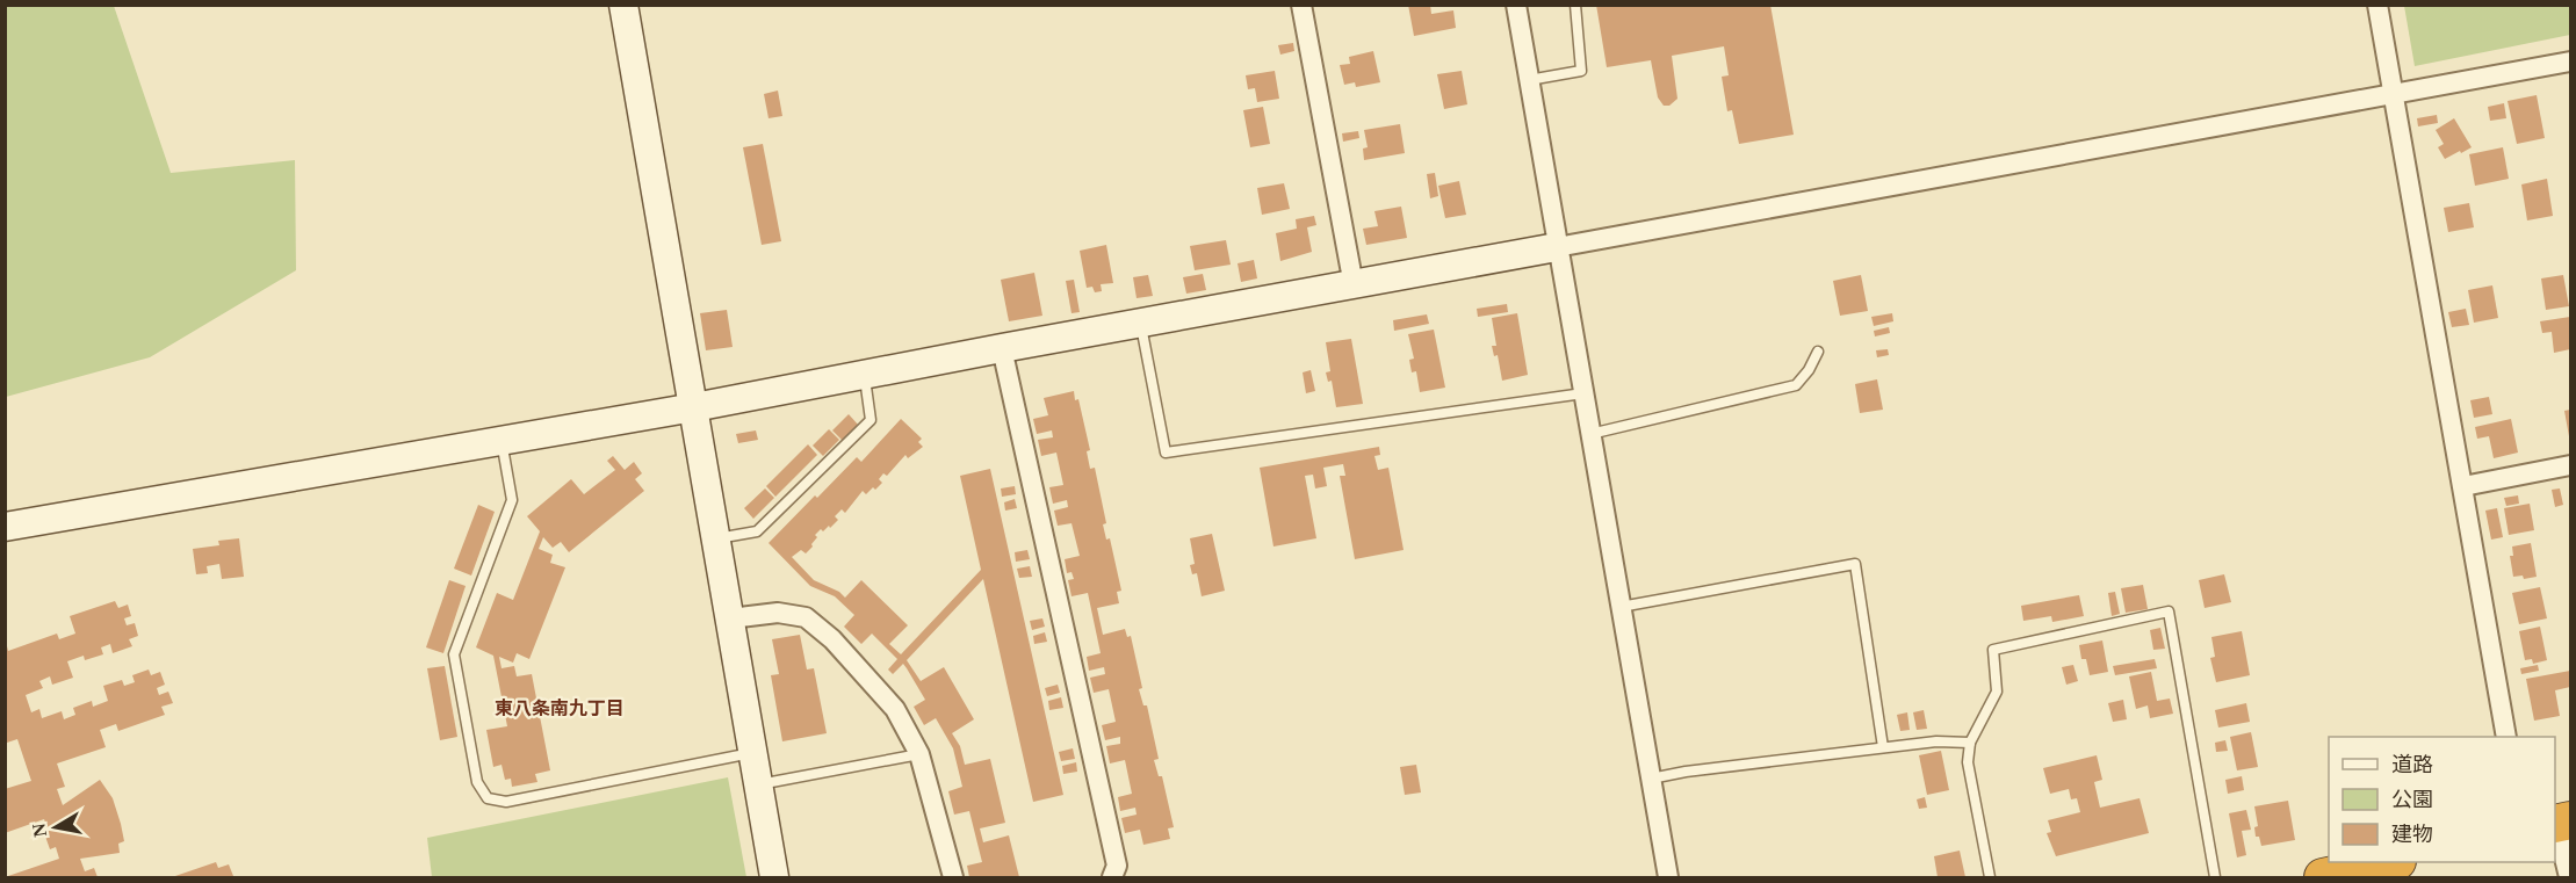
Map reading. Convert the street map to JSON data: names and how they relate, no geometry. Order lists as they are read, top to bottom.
{
  "districts": ["東八条南九丁目"],
  "legend": ["道路", "公園", "建物"],
  "north": "left"
}
